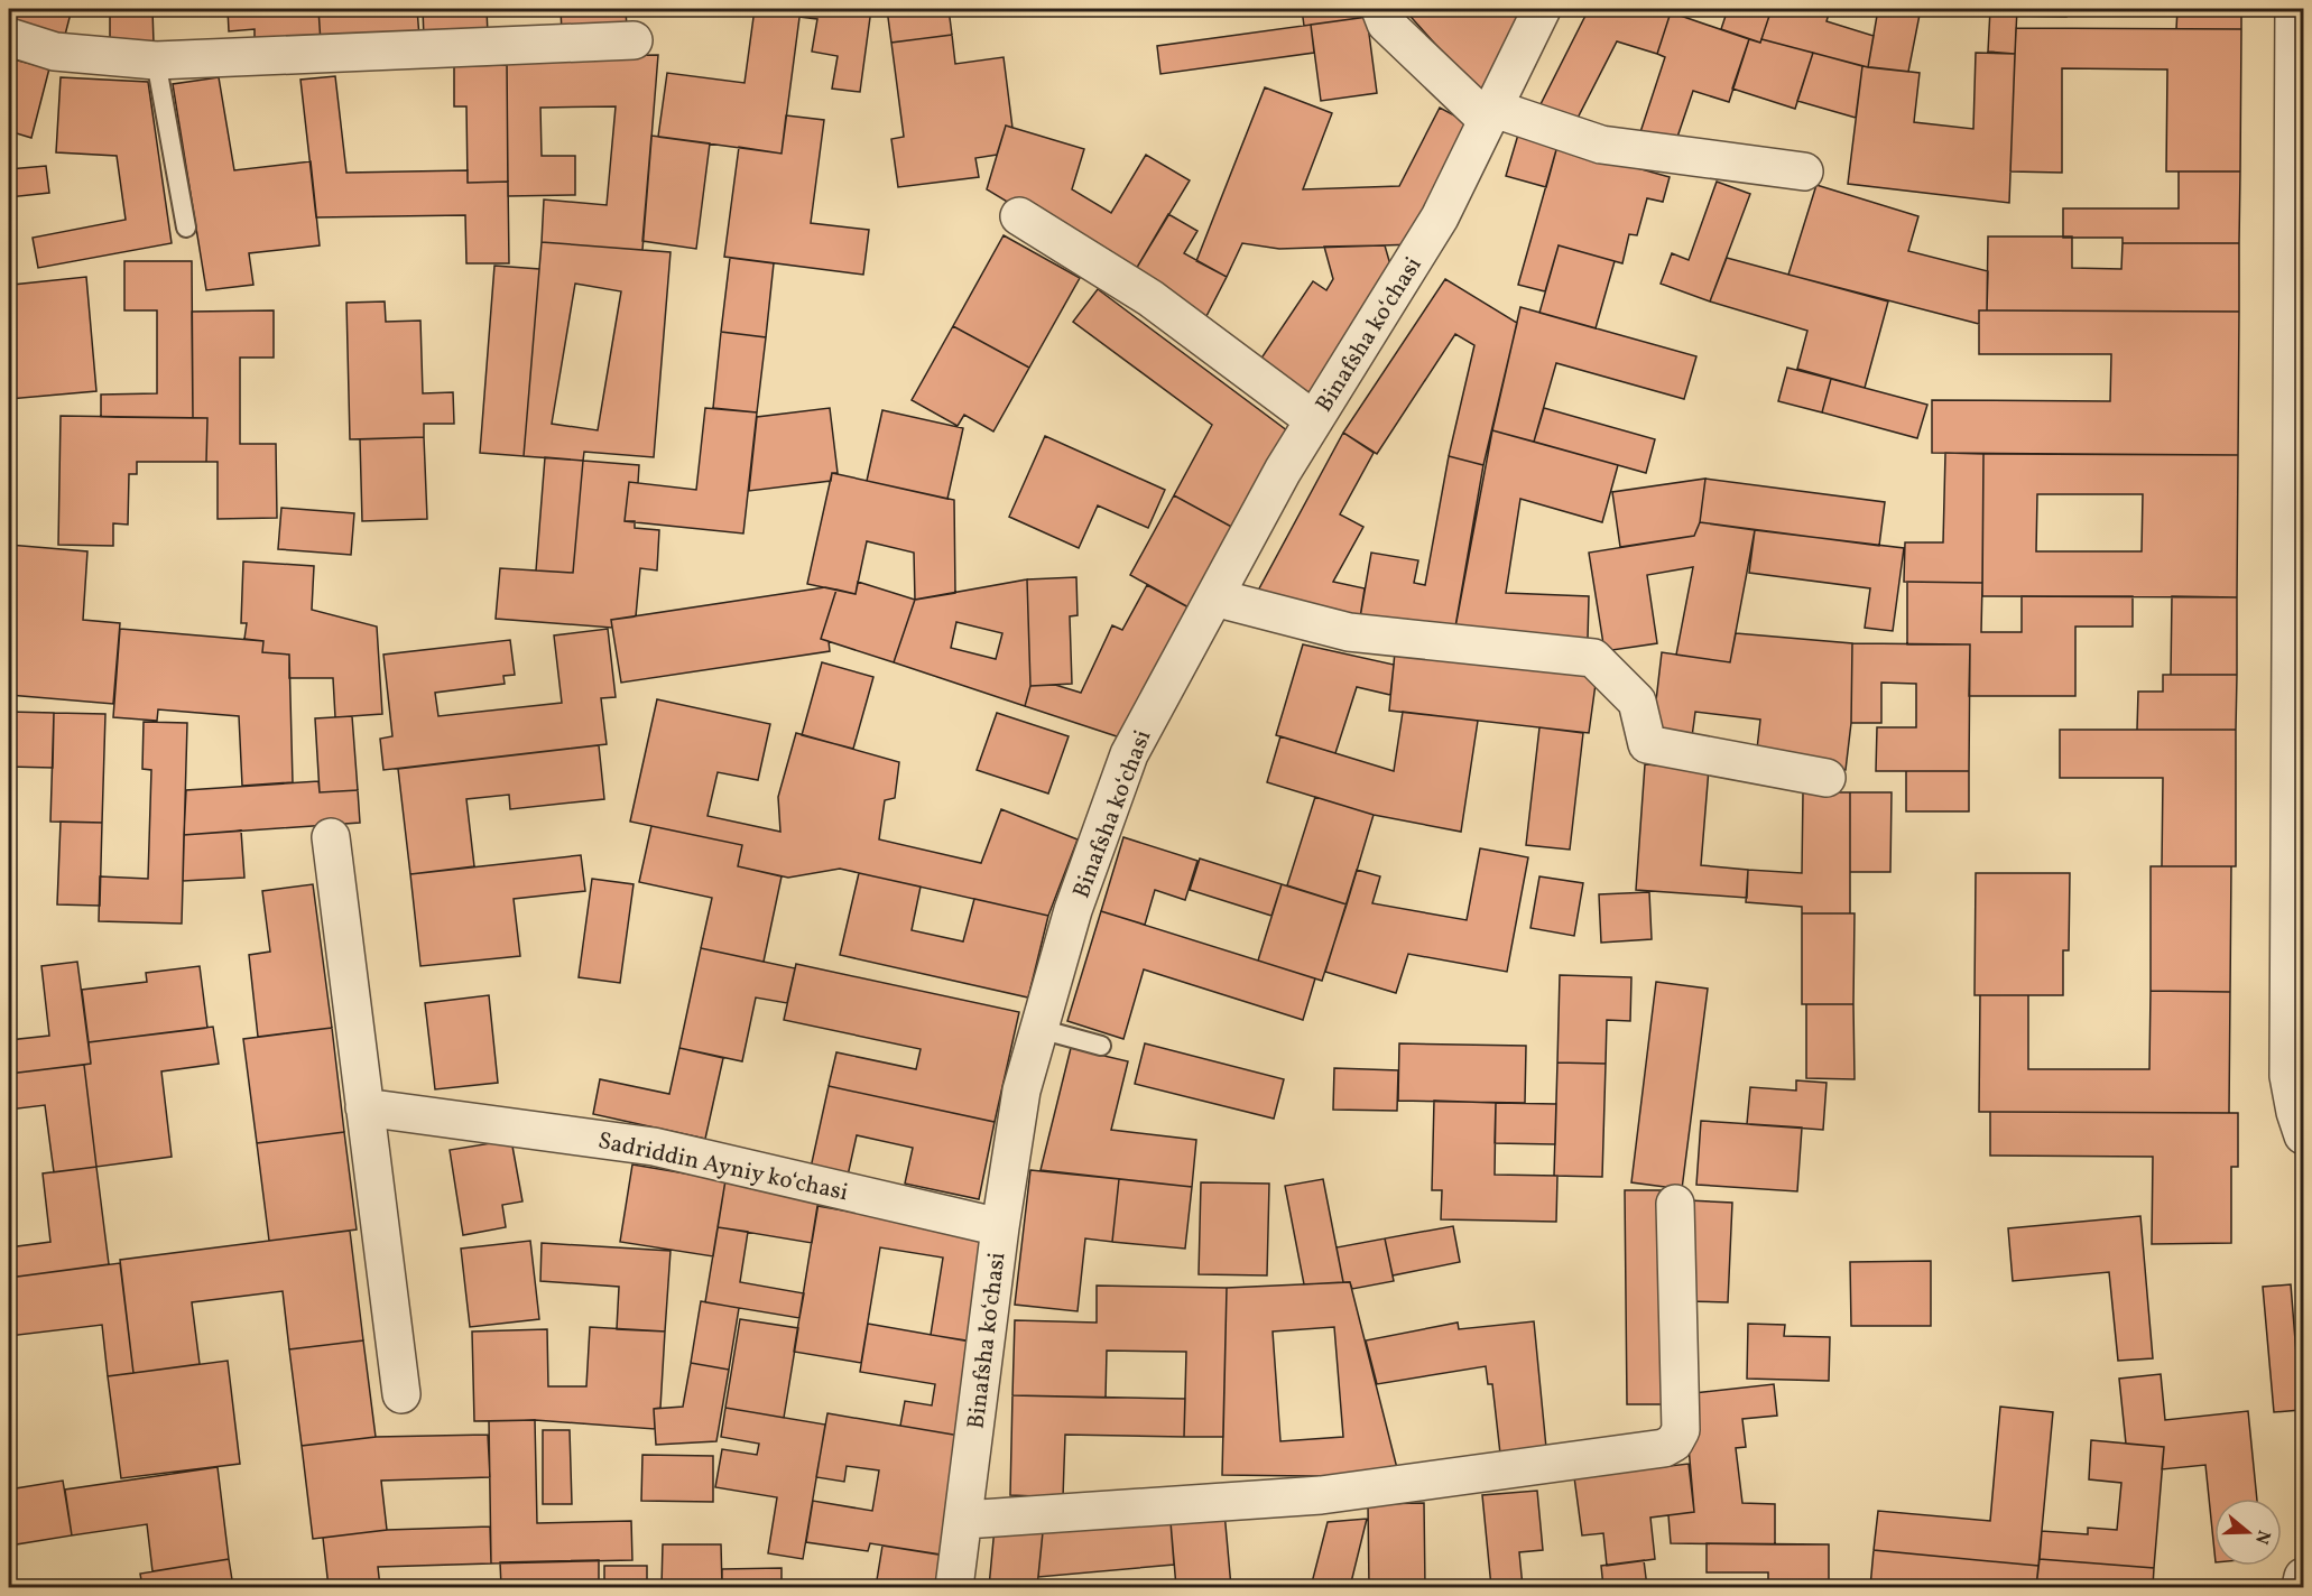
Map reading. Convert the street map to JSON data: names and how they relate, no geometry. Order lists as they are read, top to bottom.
{
  "streets": {
    "street": ["Binafsha koʻchasi", "Sadriddin Ayniy koʻchasi"]
  },
  "crossings": [
    ["Binafsha koʻchasi", "Sadriddin Ayniy koʻchasi"]
  ],
  "north": "right"
}
